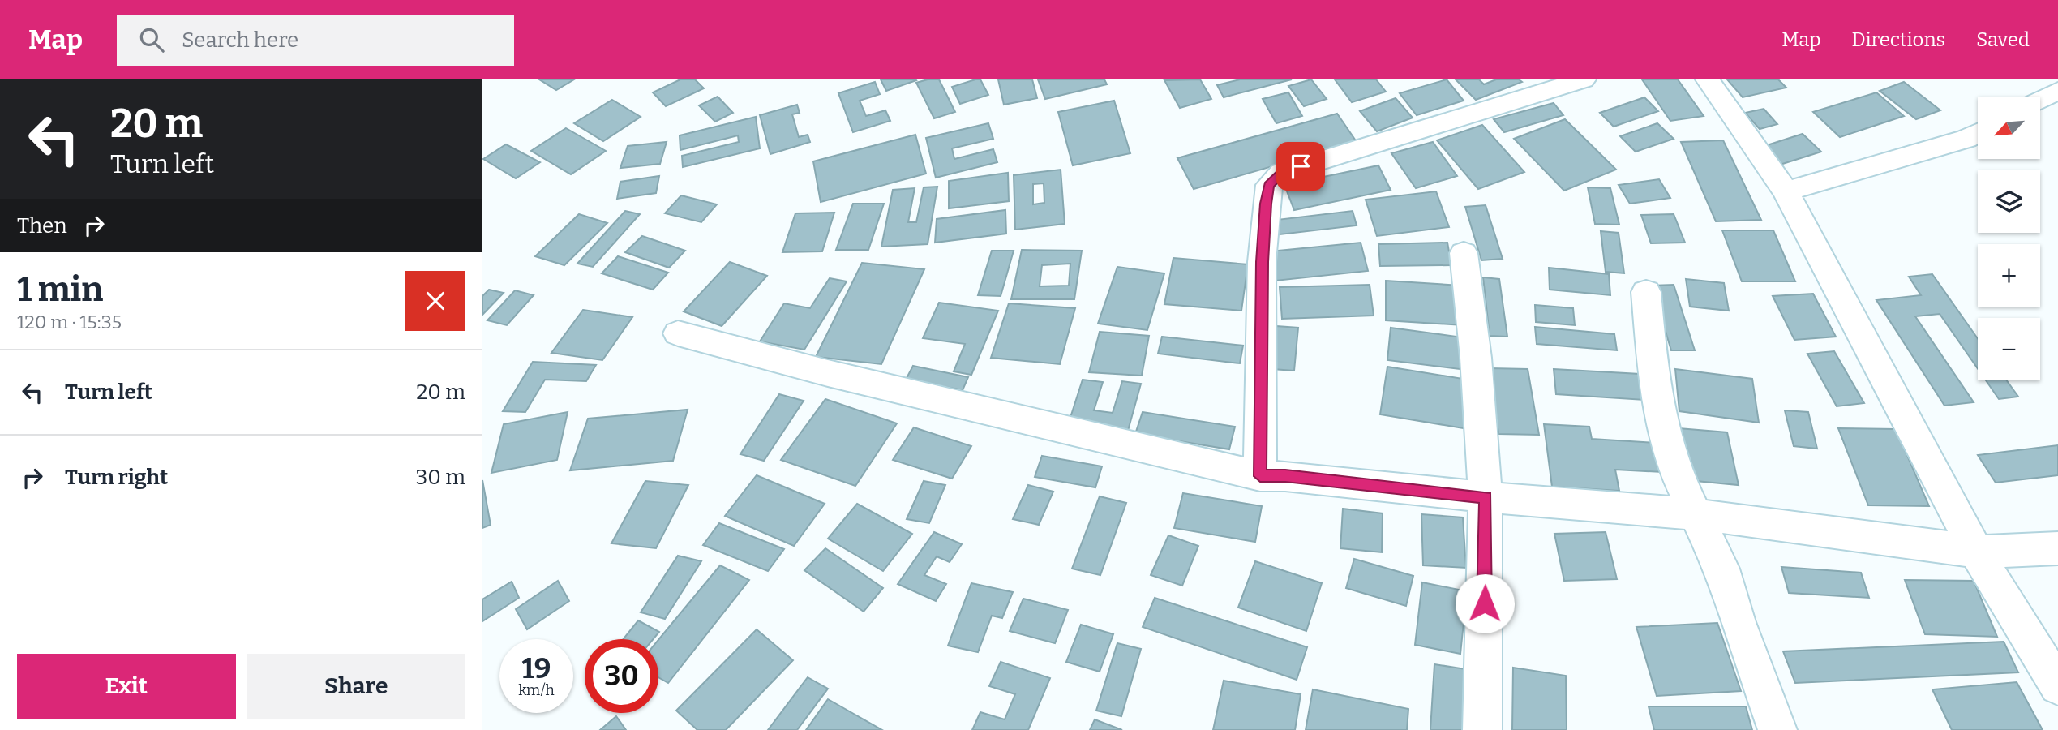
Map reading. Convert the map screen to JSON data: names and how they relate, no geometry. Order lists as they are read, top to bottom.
{
  "north": "bottom left",
  "page": {
    "header": "Map",
    "search": "Search here",
    "nav": ["Map", "Directions", "Saved"],
    "turn": ["20 m", "Turn left"],
    "map_buttons": ["+", "−"],
    "then": "Then",
    "heading": ["1 min", "120 m · 15:35"],
    "list": [
      {
        "name": "Turn left",
        "value": "20 m"
      },
      {
        "name": "Turn right",
        "value": "30 m"
      }
    ],
    "speed": "19 km/h",
    "limit": "30",
    "buttons": ["Exit", "Share"]
  }
}
